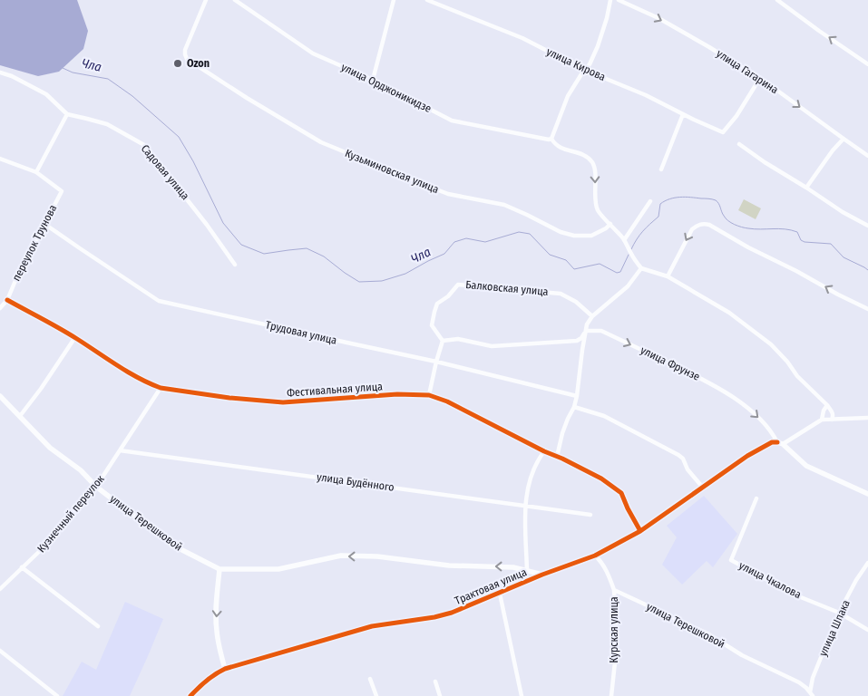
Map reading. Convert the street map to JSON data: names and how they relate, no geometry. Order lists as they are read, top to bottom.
{
  "streets": {
    "street": [
      "улица Кирова",
      "улица Гагарина",
      "улица Орджоникидзе",
      "Кузьминовская улица",
      "Садовая улица",
      "переулок Трунова",
      "Балковская улица",
      "Трудовая улица",
      "улица Фрунзе",
      "Фестивальная улица",
      "улица Будённого",
      "Кузнечный переулок",
      "улица Терешковой",
      "улица Чкалова",
      "Трактовая улица",
      "улица Шпака",
      "Курская улица"
    ]
  },
  "crossings": [
    ["улица Кирова", "улица Гагарина"],
    ["переулок Трунова", "Трудовая улица"],
    ["переулок Трунова", "Фестивальная улица"],
    ["улица Фрунзе", "Трактовая улица"],
    ["Фестивальная улица", "Кузнечный переулок"],
    ["Фестивальная улица", "Трактовая улица"],
    ["улица Будённого", "Кузнечный переулок"],
    ["Кузнечный переулок", "улица Терешковой"],
    ["улица Терешковой", "Трактовая улица"],
    ["улица Терешковой", "улица Шпака"],
    ["улица Терешковой", "Курская улица"],
    ["улица Чкалова", "улица Шпака"]
  ],
  "one_way": ["улица Гагарина", "улица Фрунзе", "улица Терешковой"],
  "water": ["Чла"],
  "places": ["Ozon"]
}
